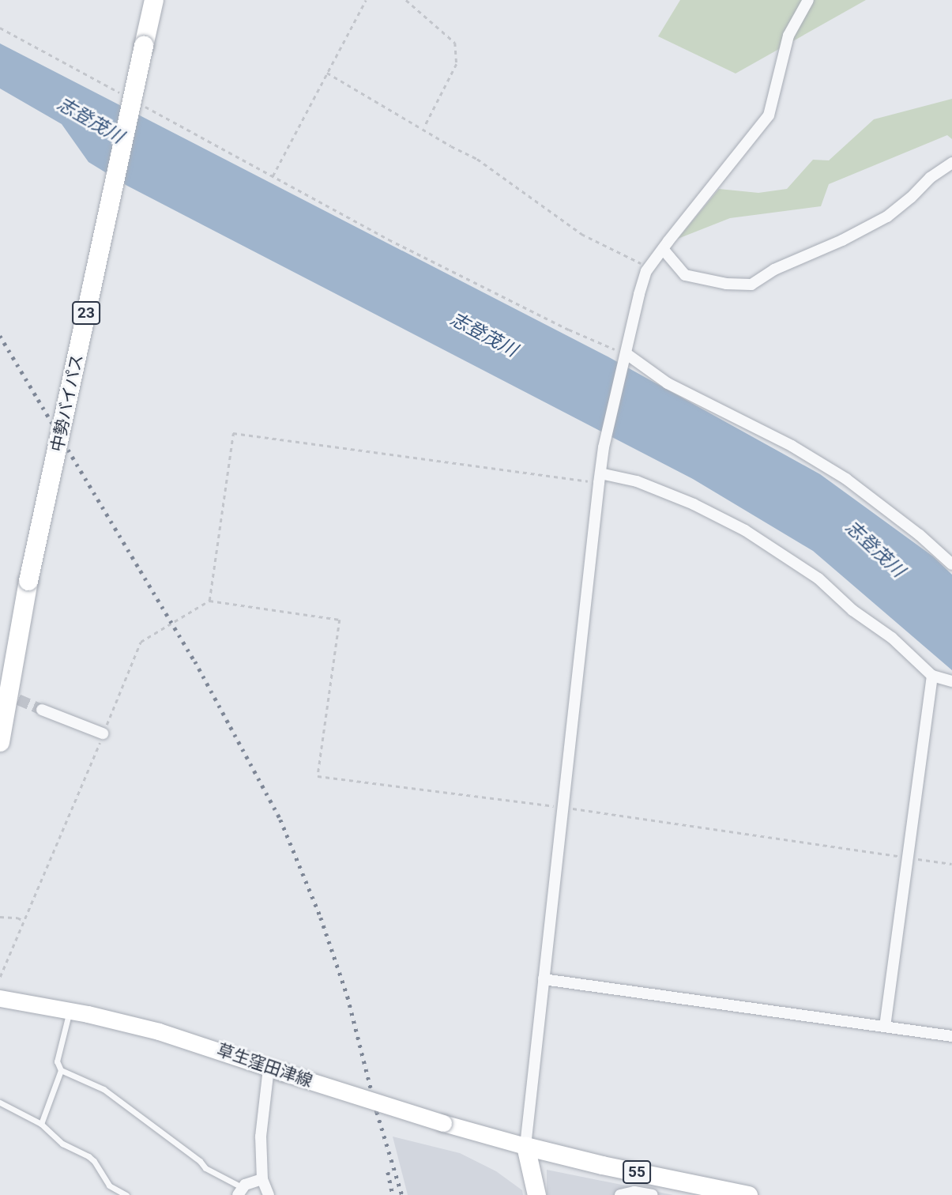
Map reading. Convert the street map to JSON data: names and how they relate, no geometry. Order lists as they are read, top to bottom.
{
  "streets": {
    "highway": ["23", "中勢バイパス"],
    "main road": ["草生窪田津線", "55"]
  },
  "crossings": [
    ["草生窪田津線", "55"]
  ],
  "water": ["志登茂川"]
}
